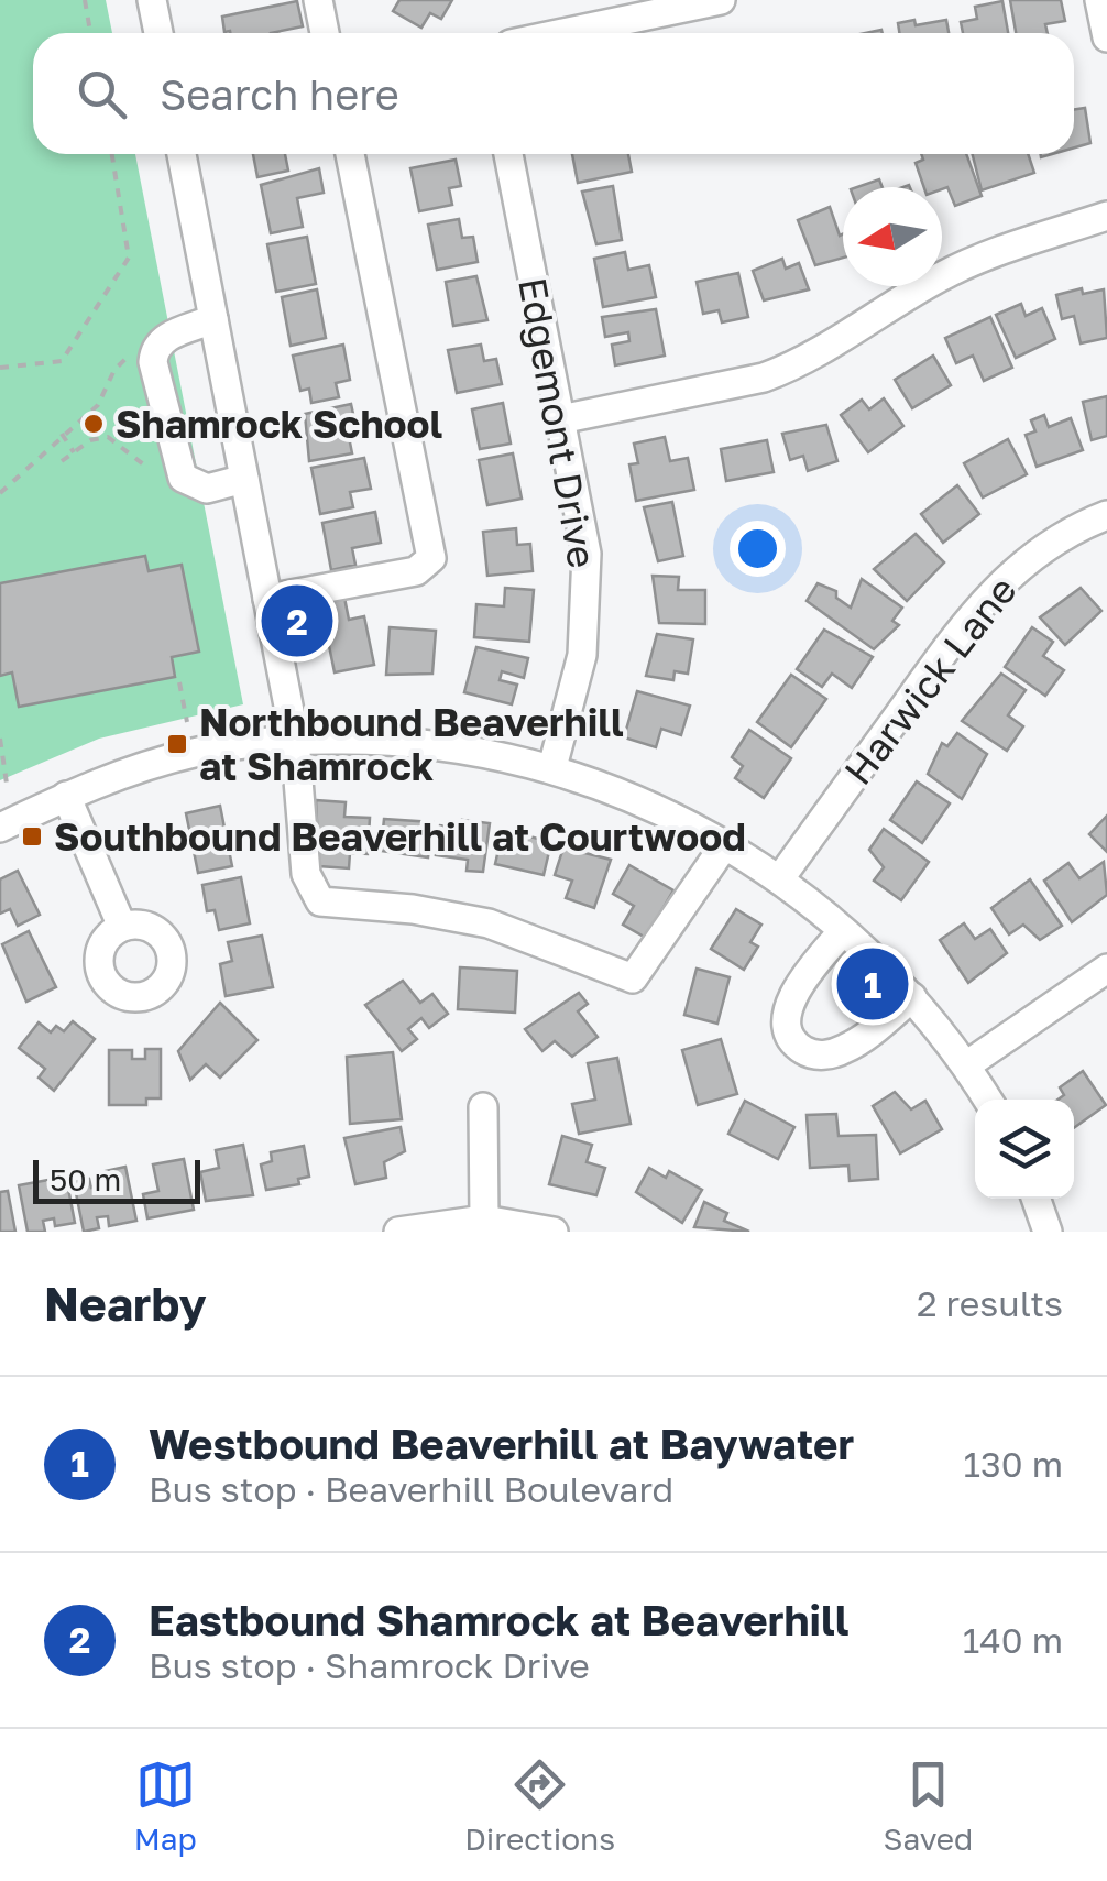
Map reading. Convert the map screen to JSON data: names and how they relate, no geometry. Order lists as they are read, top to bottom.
{
  "streets": {
    "street": ["Edgemont Drive", "Harwick Lane"]
  },
  "places": {
    "other": ["Shamrock School"],
    "transit": ["Northbound Beaverhill at Shamrock", "Southbound Beaverhill at Courtwood"]
  },
  "scale_bar": "50 m",
  "north": "left",
  "page": {
    "search": "Search here",
    "pins": ["2", "1"],
    "scale": "50 m",
    "heading": ["Nearby", "2 results"],
    "list": [
      {
        "mark": "1",
        "name": "Westbound Beaverhill at Baywater",
        "note": "Bus stop · Beaverhill Boulevard",
        "value": "130 m"
      },
      {
        "mark": "2",
        "name": "Eastbound Shamrock at Beaverhill",
        "note": "Bus stop · Shamrock Drive",
        "value": "140 m"
      }
    ],
    "nav": ["Map", "Directions", "Saved"]
  }
}
